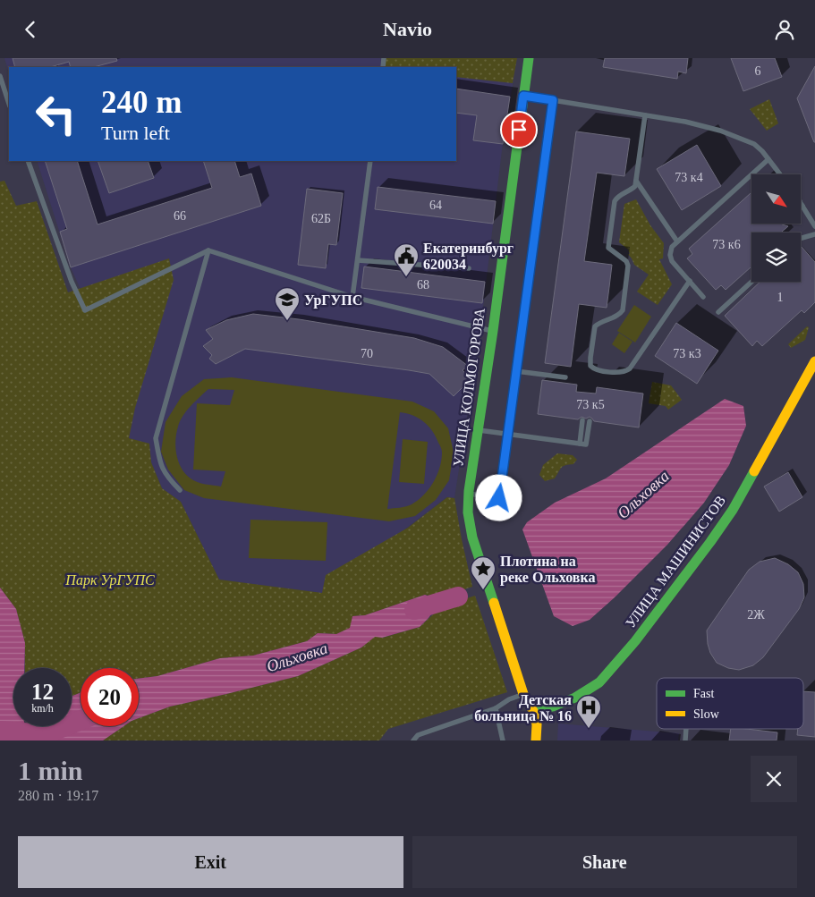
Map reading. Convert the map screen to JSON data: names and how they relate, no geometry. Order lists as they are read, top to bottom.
{
  "streets": {
    "street": ["УЛИЦА КОЛМОГОРОВА", "УЛИЦА МАШИНИСТОВ"]
  },
  "crossings": [
    ["УЛИЦА КОЛМОГОРОВА", "УЛИЦА МАШИНИСТОВ"]
  ],
  "water": ["Ольховка"],
  "parks": ["Парк УрГУПС"],
  "places": {
    "public building": ["Екатеринбург 620034"],
    "school or university": ["УрГУПС"],
    "place": ["Плотина на реке Ольховка"],
    "hospital": ["Детская больница № 16"]
  },
  "house_numbers": [
    "6",
    "73 к4",
    "64",
    "66",
    "62Б",
    "73 к6",
    "68",
    "1",
    "70",
    "73 к3",
    "73 к5",
    "2Ж"
  ],
  "legend": ["Fast", "Slow"],
  "north": "bottom right",
  "page": {
    "header": "Navio",
    "turn": ["240 m", "Turn left"],
    "speed": "12 km/h",
    "limit": "20",
    "heading": ["1 min", "280 m · 19:17"],
    "buttons": ["Exit", "Share"]
  }
}
